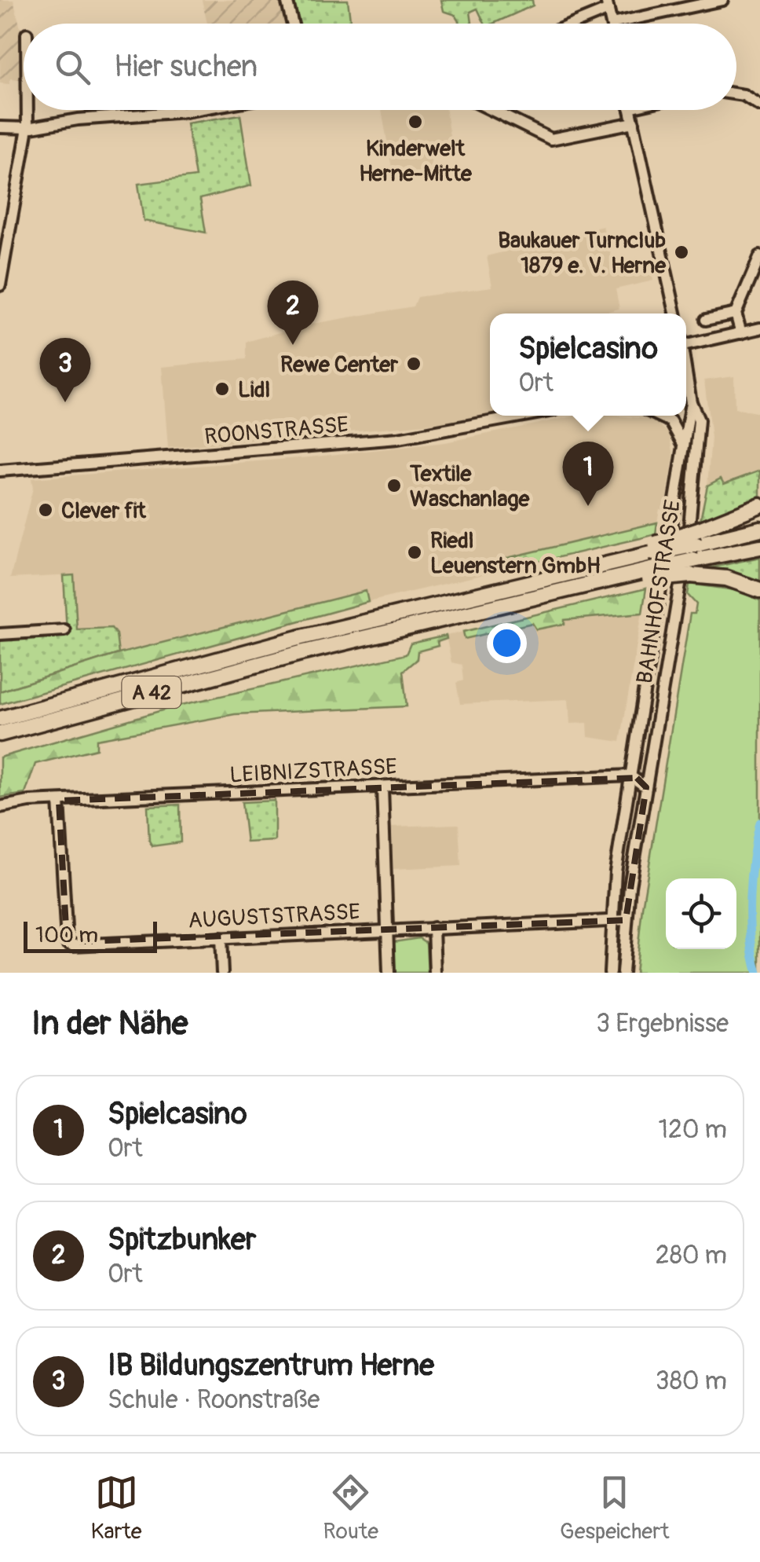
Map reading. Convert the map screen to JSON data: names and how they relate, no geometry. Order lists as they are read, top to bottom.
{
  "streets": {
    "highway": ["A 42"],
    "street": [
      "ROONSTRASSE",
      "BAHNHOFSTRASSE",
      "LEIBNIZSTRASSE",
      "AUGUSTSTRASSE"
    ]
  },
  "crossings": [
    ["BAHNHOFSTRASSE", "LEIBNIZSTRASSE"],
    ["BAHNHOFSTRASSE", "AUGUSTSTRASSE"],
    ["LEIBNIZSTRASSE", "AUGUSTSTRASSE"]
  ],
  "places": [
    "Kinderwelt Herne-Mitte",
    "Baukauer Turnclub 1879 e. V. Herne",
    "Rewe Center",
    "Lidl",
    "Textile Waschanlage",
    "Clever fit",
    "Riedl Leuenstern GmbH"
  ],
  "scale_bar": "100 m",
  "page": {
    "search": "Hier suchen",
    "pins": ["2", "3", "1"],
    "popup": ["Spielcasino", "Ort"],
    "scale": "100 m",
    "heading": ["In der Nähe", "3 Ergebnisse"],
    "list": [
      {
        "mark": "1",
        "name": "Spielcasino",
        "note": "Ort",
        "value": "120 m"
      },
      {
        "mark": "2",
        "name": "Spitzbunker",
        "note": "Ort",
        "value": "280 m"
      },
      {
        "mark": "3",
        "name": "IB Bildungszentrum Herne",
        "note": "Schule · Roonstraße",
        "value": "380 m"
      }
    ],
    "nav": ["Karte", "Route", "Gespeichert"]
  }
}
